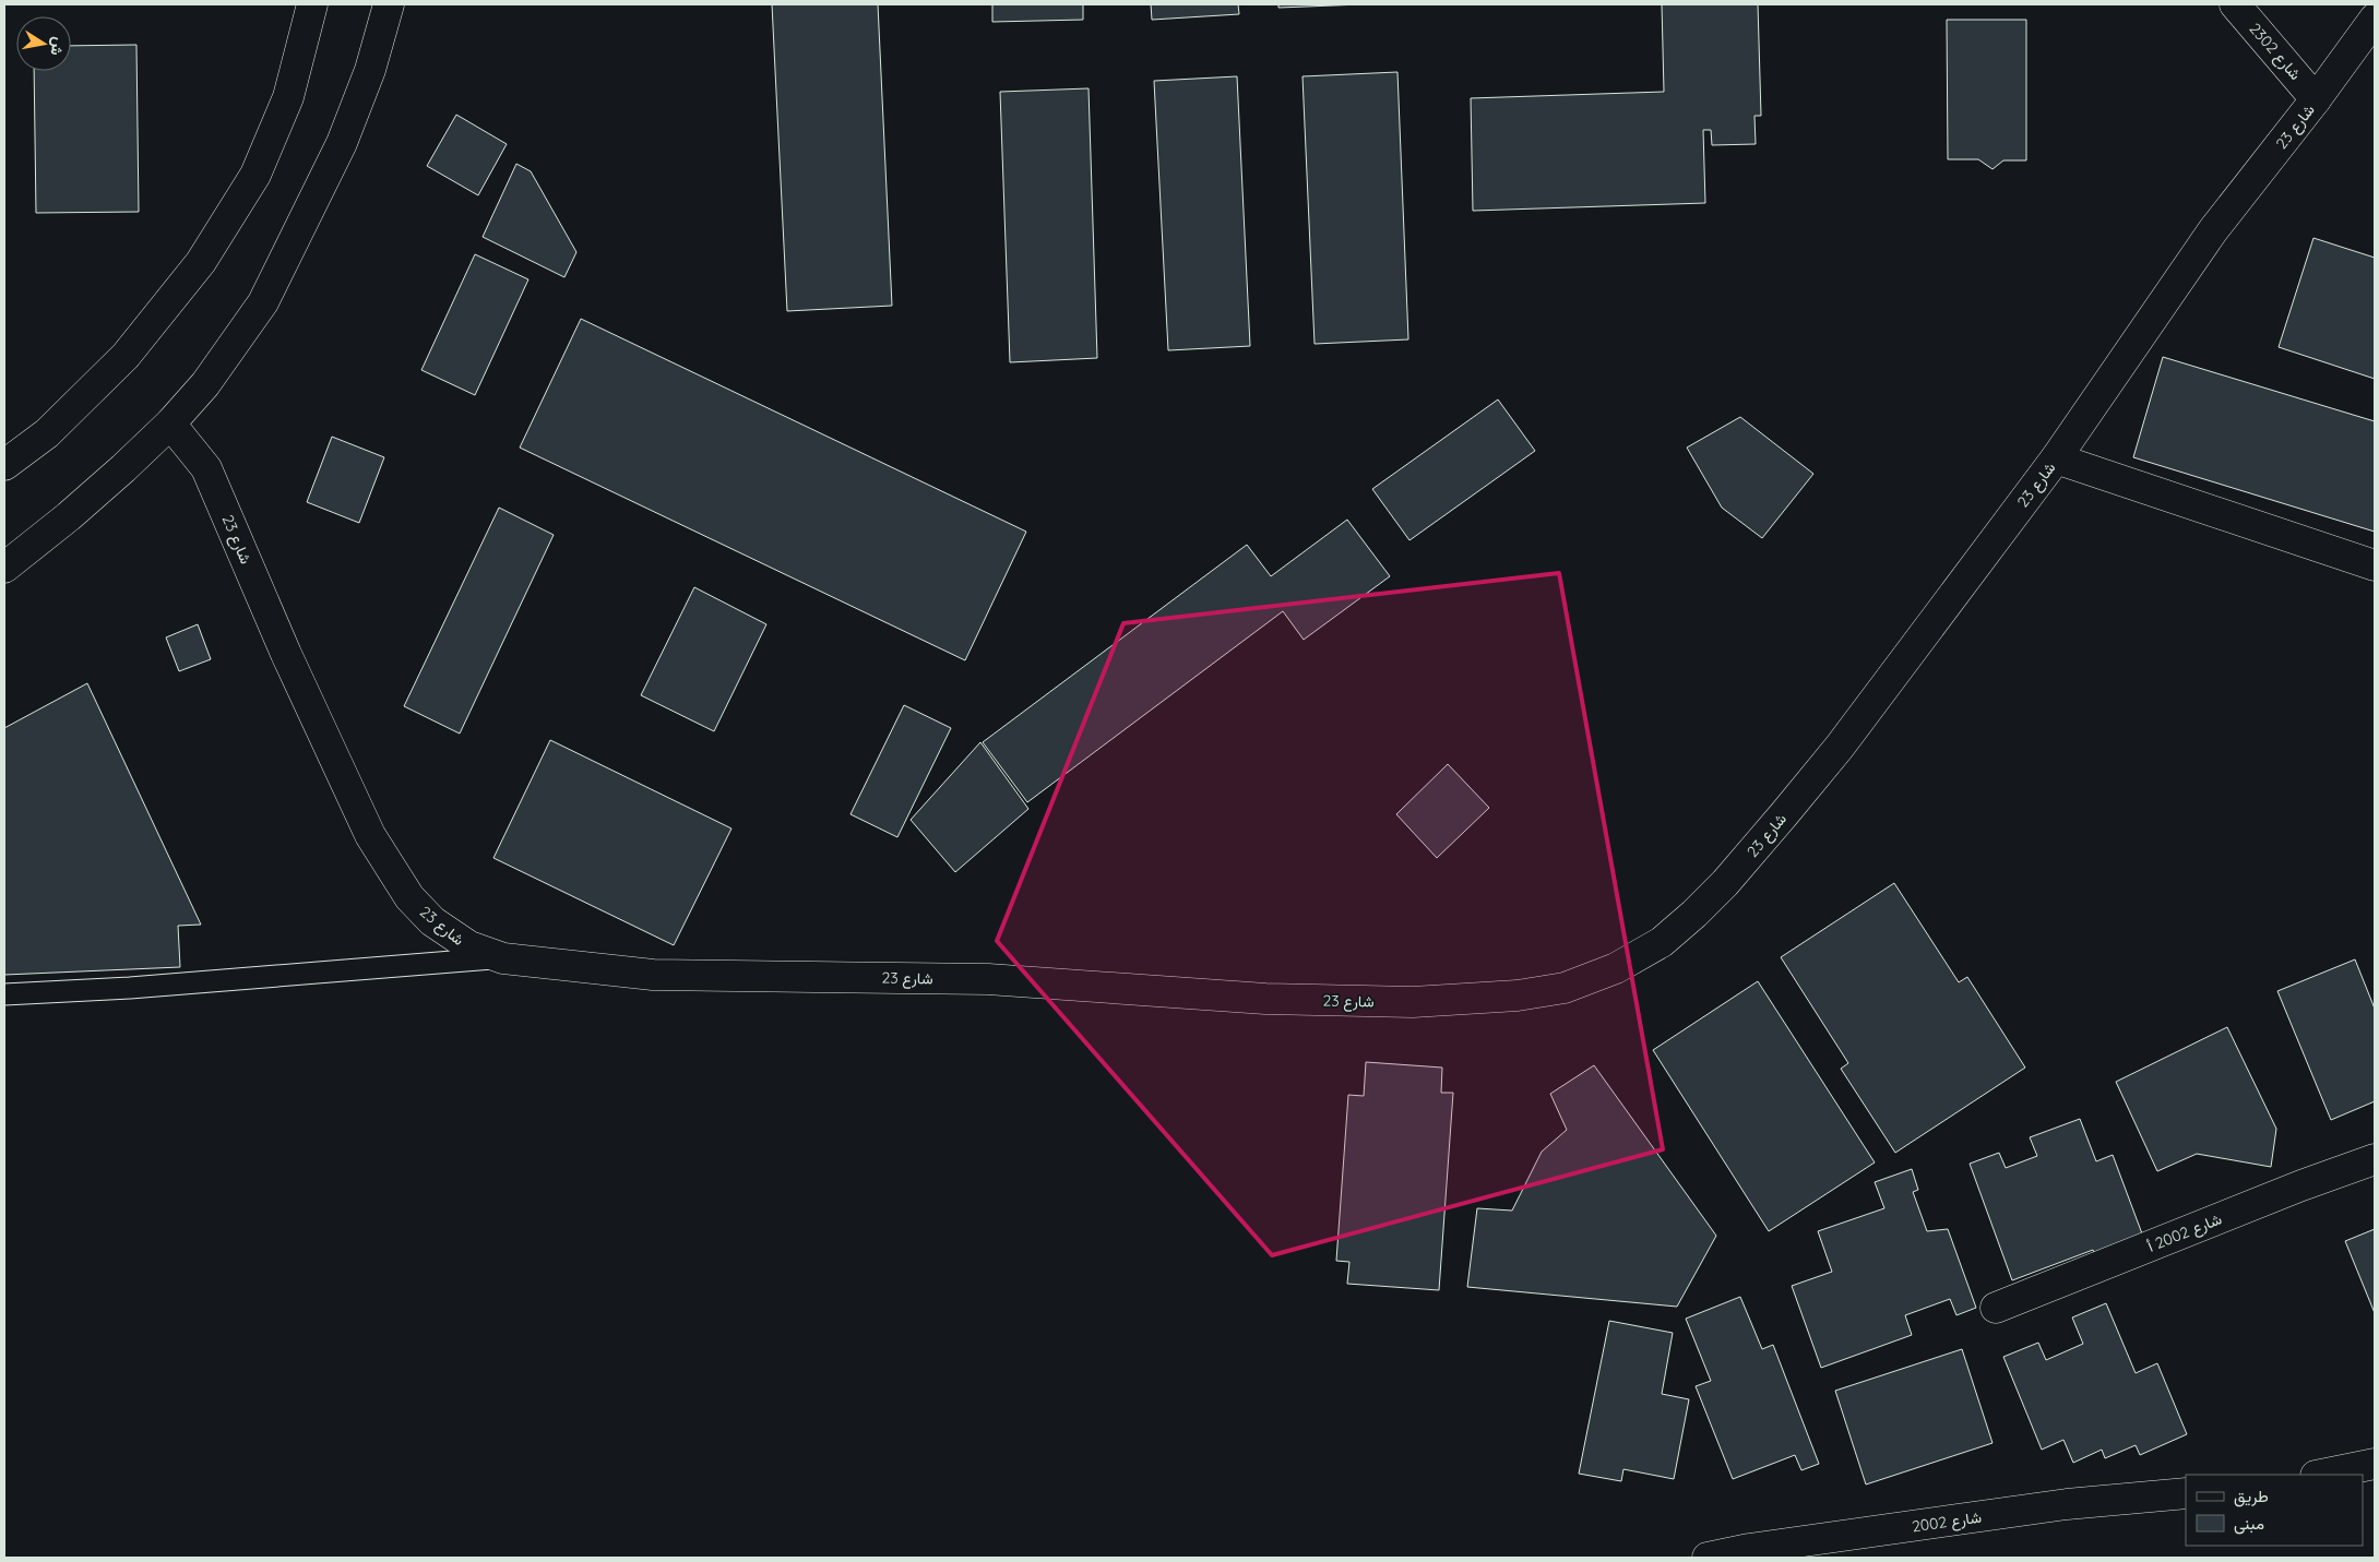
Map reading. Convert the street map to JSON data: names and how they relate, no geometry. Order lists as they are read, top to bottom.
{
  "streets": {
    "main road": [
      "شارع 2302",
      "شارع 23",
      "شارع 2002 أ",
      "شارع 2002"
    ]
  },
  "crossings": [
    ["شارع 2302", "شارع 23"]
  ],
  "legend": ["طريق", "مبنى"],
  "north": "right"
}
